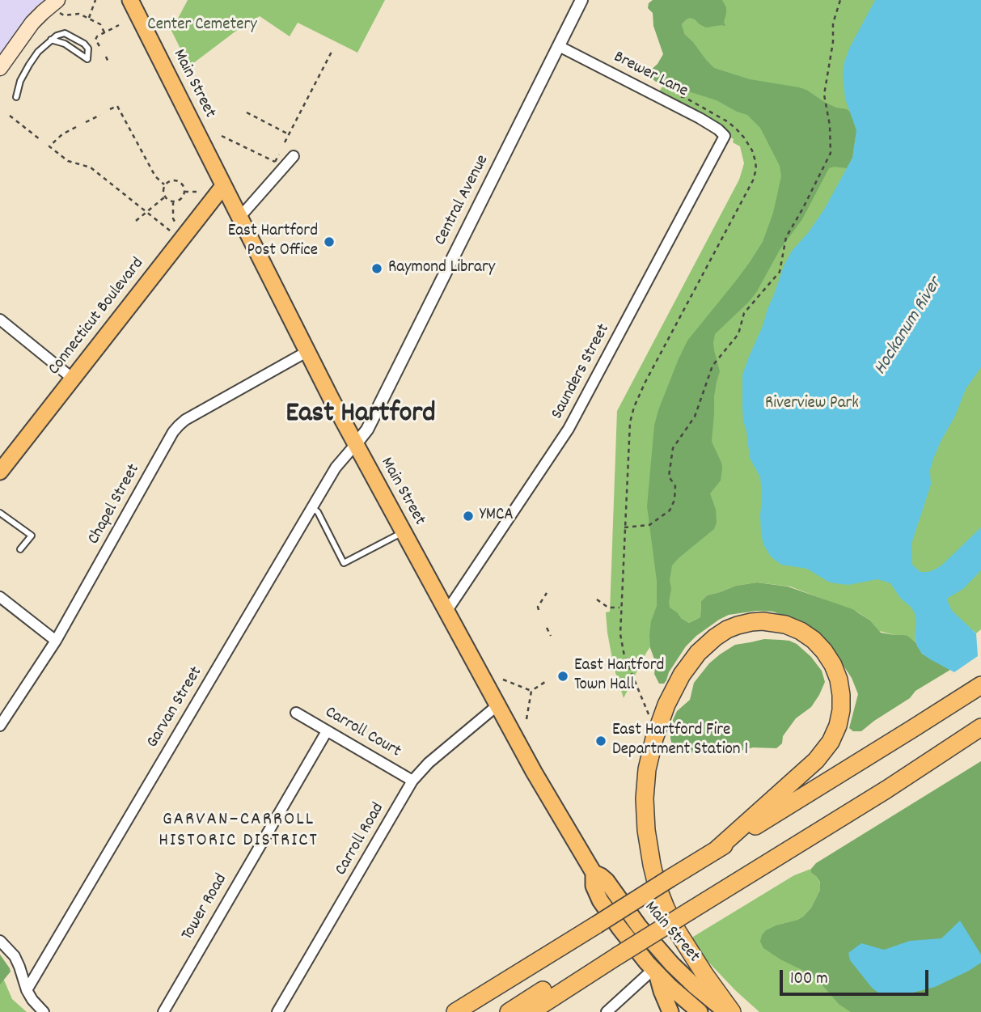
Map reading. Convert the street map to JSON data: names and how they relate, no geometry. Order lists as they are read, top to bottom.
{
  "streets": {
    "main road": ["Main Street", "Connecticut Boulevard"],
    "street": [
      "Brewer Lane",
      "Central Avenue",
      "Saunders Street",
      "Chapel Street",
      "Garvan Street",
      "Carroll Court",
      "Carroll Road",
      "Tower Road"
    ]
  },
  "crossings": [
    ["Brewer Lane", "Central Avenue"],
    ["Brewer Lane", "Saunders Street"],
    ["Main Street", "Central Avenue"],
    ["Main Street", "Connecticut Boulevard"],
    ["Main Street", "Saunders Street"],
    ["Main Street", "Chapel Street"],
    ["Main Street", "Garvan Street"],
    ["Main Street", "Carroll Road"],
    ["Central Avenue", "Garvan Street"],
    ["Carroll Court", "Carroll Road"],
    ["Carroll Court", "Tower Road"]
  ],
  "districts": ["East Hartford", "GARVAN–CARROLL HISTORIC DISTRICT"],
  "water": ["Hockanum River"],
  "parks": ["Center Cemetery", "Riverview Park"],
  "places": [
    "East Hartford Post Office",
    "Raymond Library",
    "YMCA",
    "East Hartford Town Hall",
    "East Hartford Fire Department Station 1"
  ],
  "scale_bar": "100 m"
}
